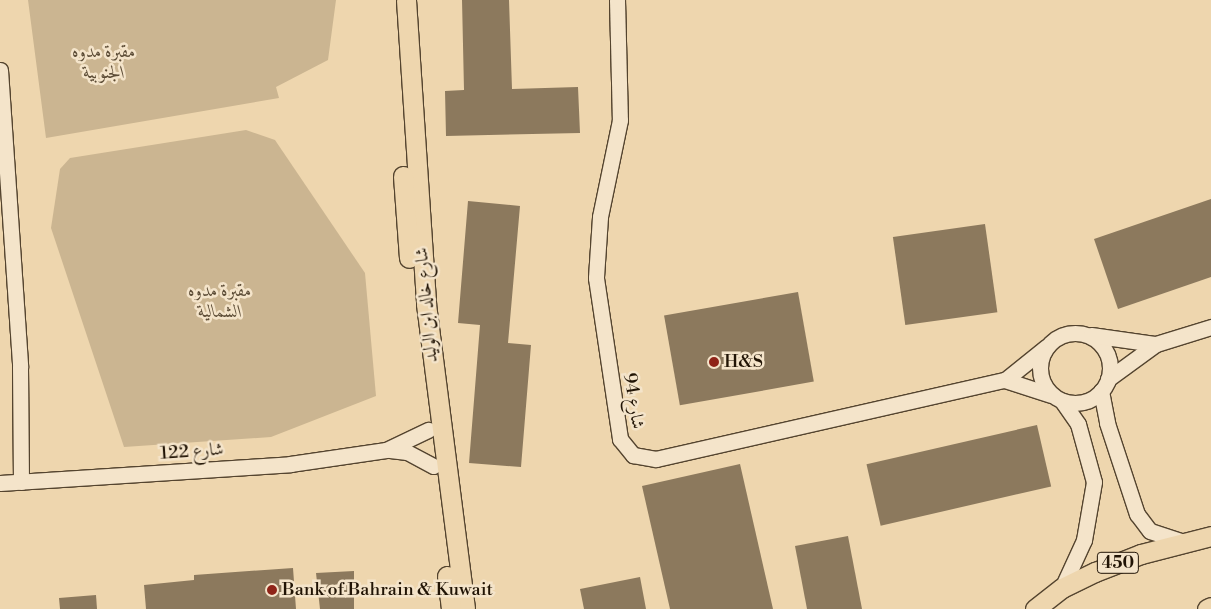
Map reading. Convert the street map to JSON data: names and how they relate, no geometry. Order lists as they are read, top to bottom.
{
  "streets": {
    "main road": ["شارع خالد ابن الوليد", "450"],
    "street": ["شارع 94", "شارع 122"]
  },
  "crossings": [
    ["شارع خالد ابن الوليد", "شارع 122"]
  ],
  "parks": ["مقبرة مدوه الجنوبية", "مقبرة مدوه الشمالية"],
  "places": ["H&S", "Bank of Bahrain & Kuwait"]
}
